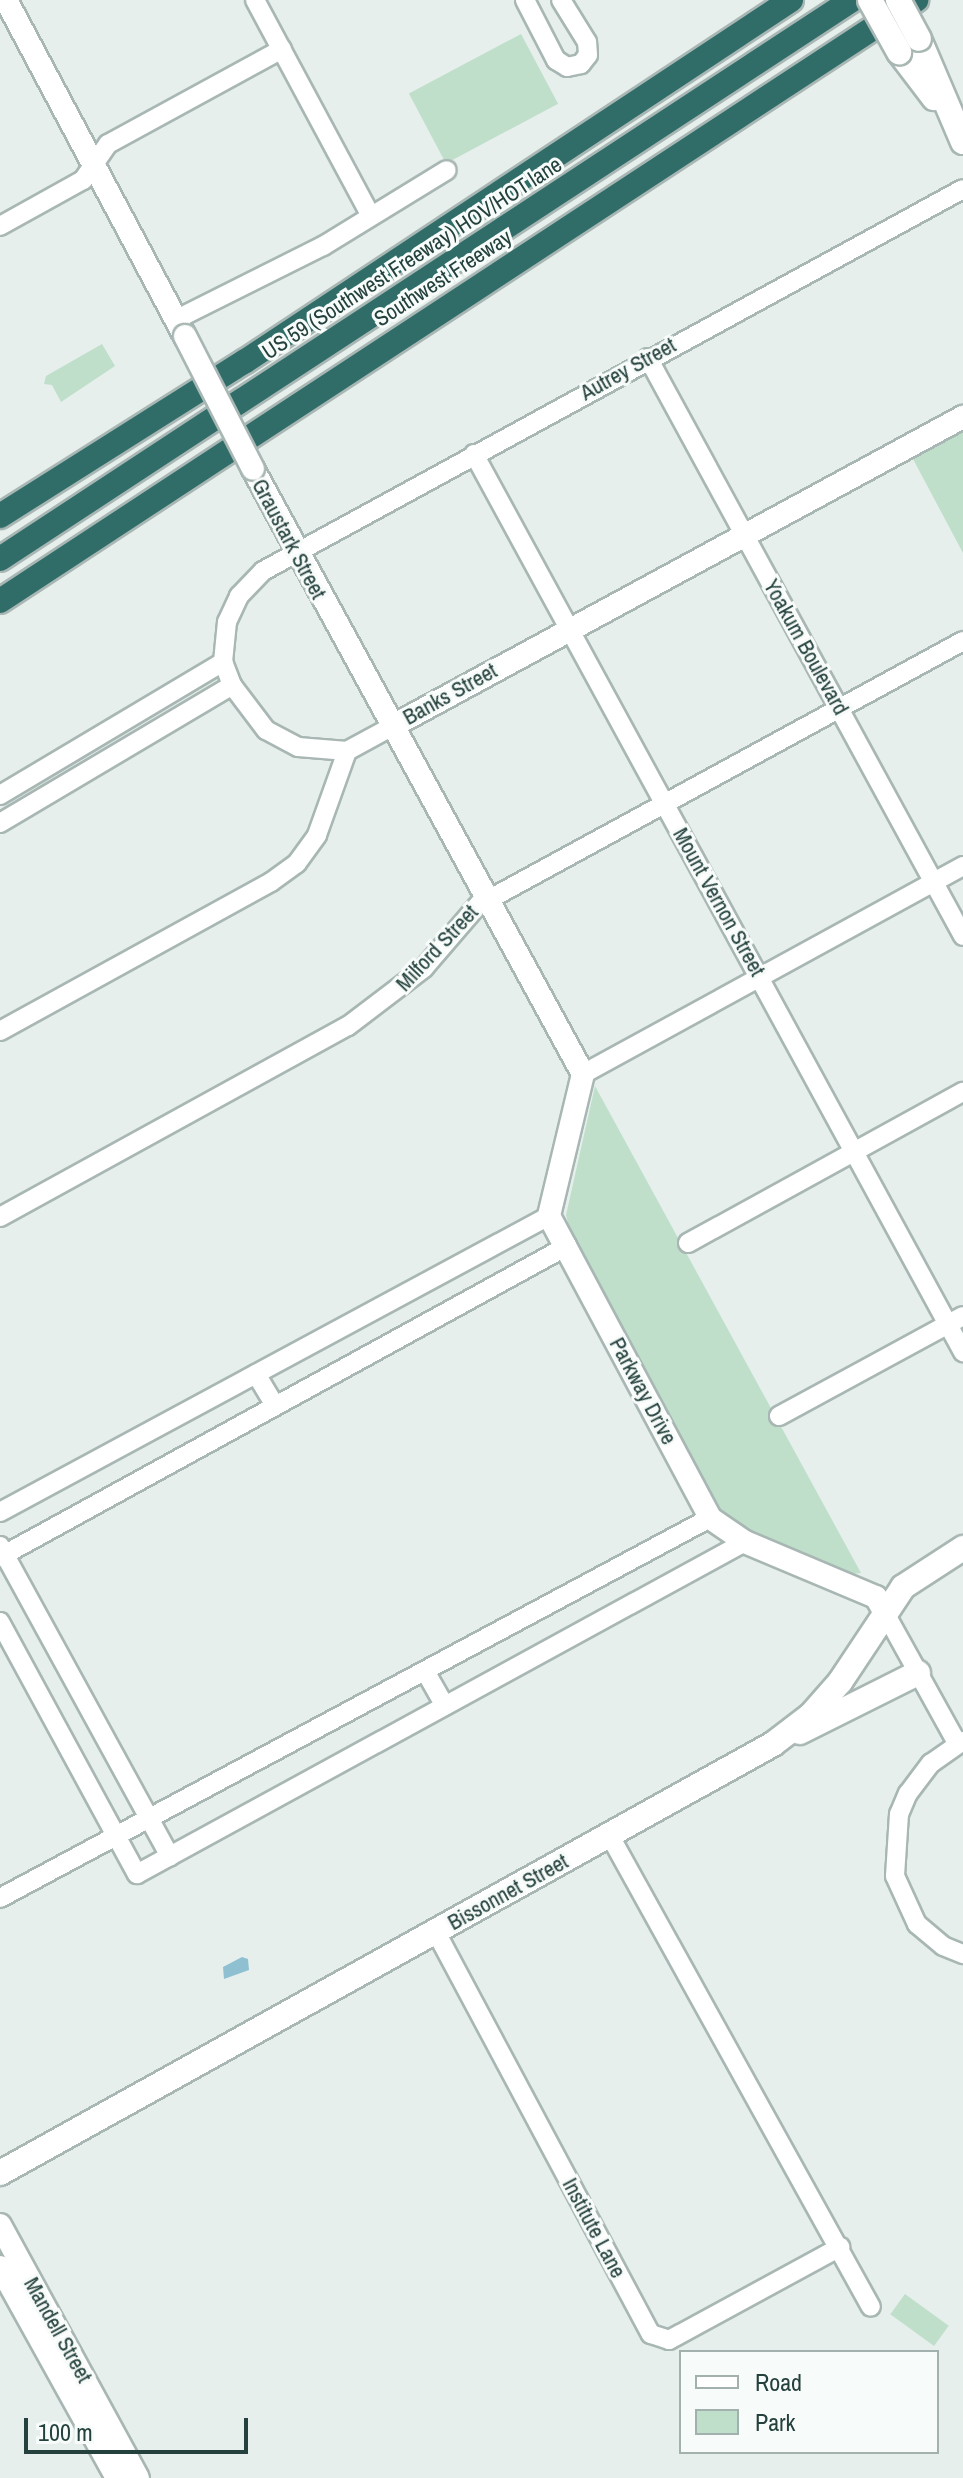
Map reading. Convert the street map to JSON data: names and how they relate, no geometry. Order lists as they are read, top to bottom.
{
  "streets": {
    "highway": ["US 59 (Southwest Freeway) HOV/HOT lane", "Southwest Freeway"],
    "main road": ["Bissonnet Street"],
    "street": [
      "Autrey Street",
      "Graustark Street",
      "Yoakum Boulevard",
      "Banks Street",
      "Mount Vernon Street",
      "Milford Street",
      "Parkway Drive",
      "Institute Lane",
      "Mandell Street"
    ]
  },
  "crossings": [
    ["Autrey Street", "Graustark Street"],
    ["Autrey Street", "Yoakum Boulevard"],
    ["Autrey Street", "Mount Vernon Street"],
    ["Graustark Street", "Banks Street"],
    ["Graustark Street", "Milford Street"],
    ["Yoakum Boulevard", "Banks Street"],
    ["Yoakum Boulevard", "Milford Street"],
    ["Banks Street", "Mount Vernon Street"],
    ["Mount Vernon Street", "Milford Street"],
    ["Parkway Drive", "Bissonnet Street"],
    ["Bissonnet Street", "Institute Lane"]
  ],
  "legend": ["Road", "Park"],
  "scale_bar": "100 m"
}
